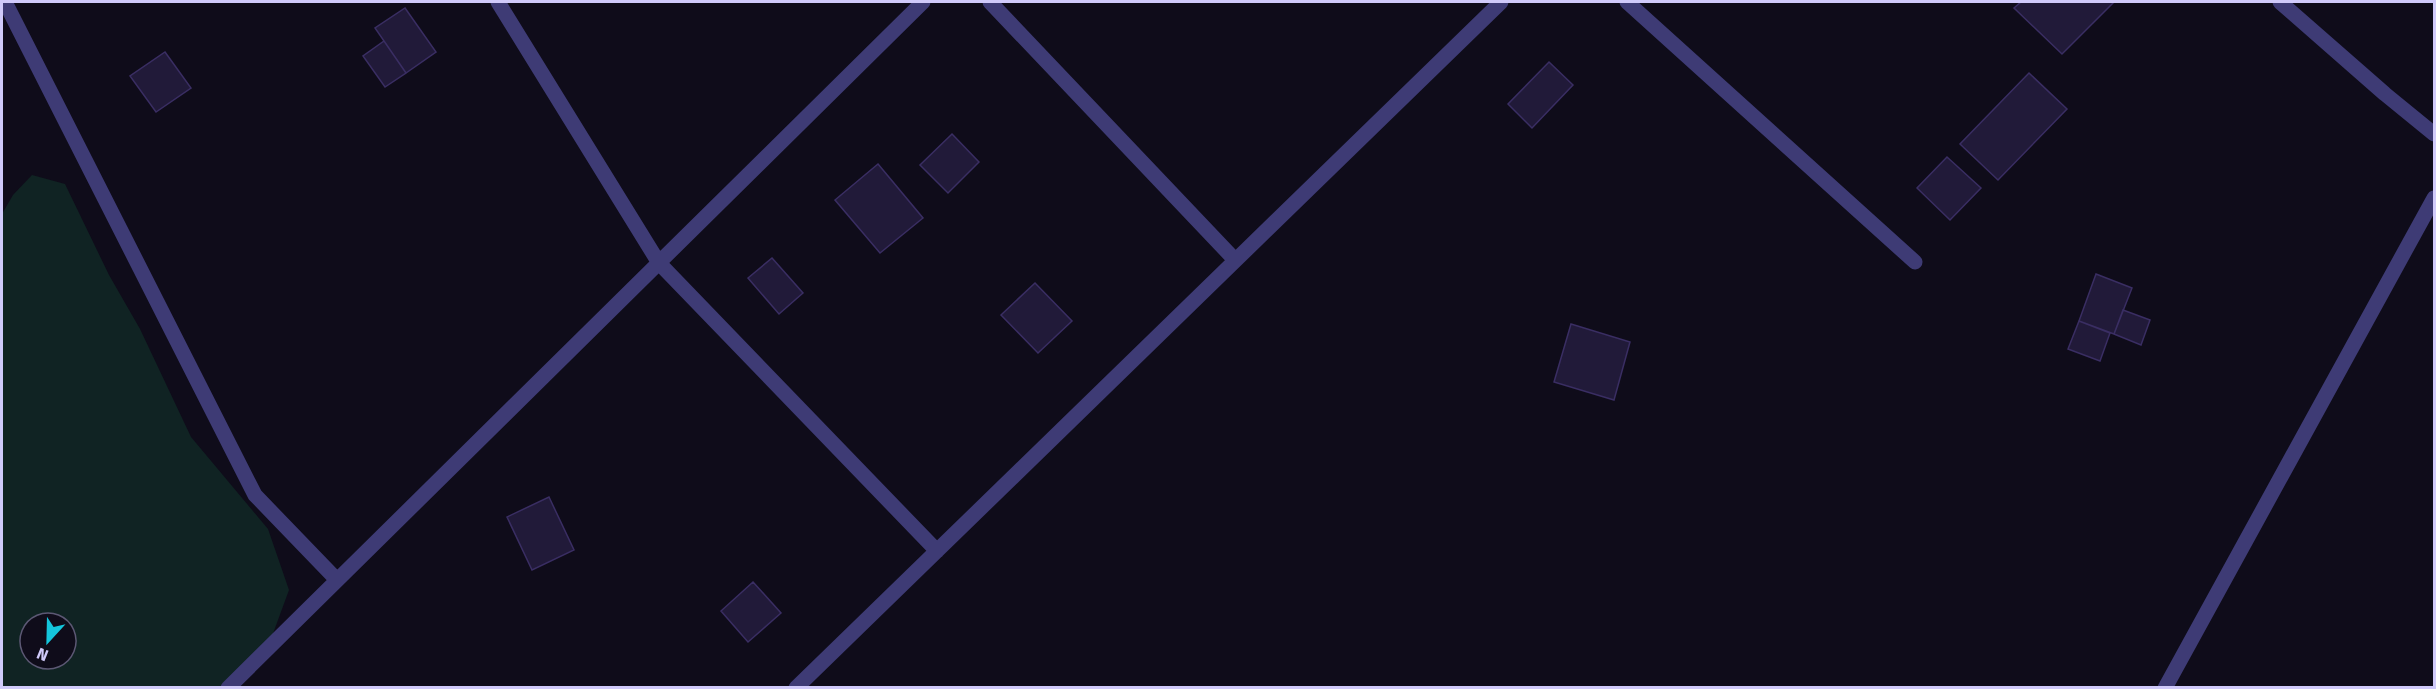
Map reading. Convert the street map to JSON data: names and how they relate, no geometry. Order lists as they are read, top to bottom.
{
  "north": "bottom"
}
